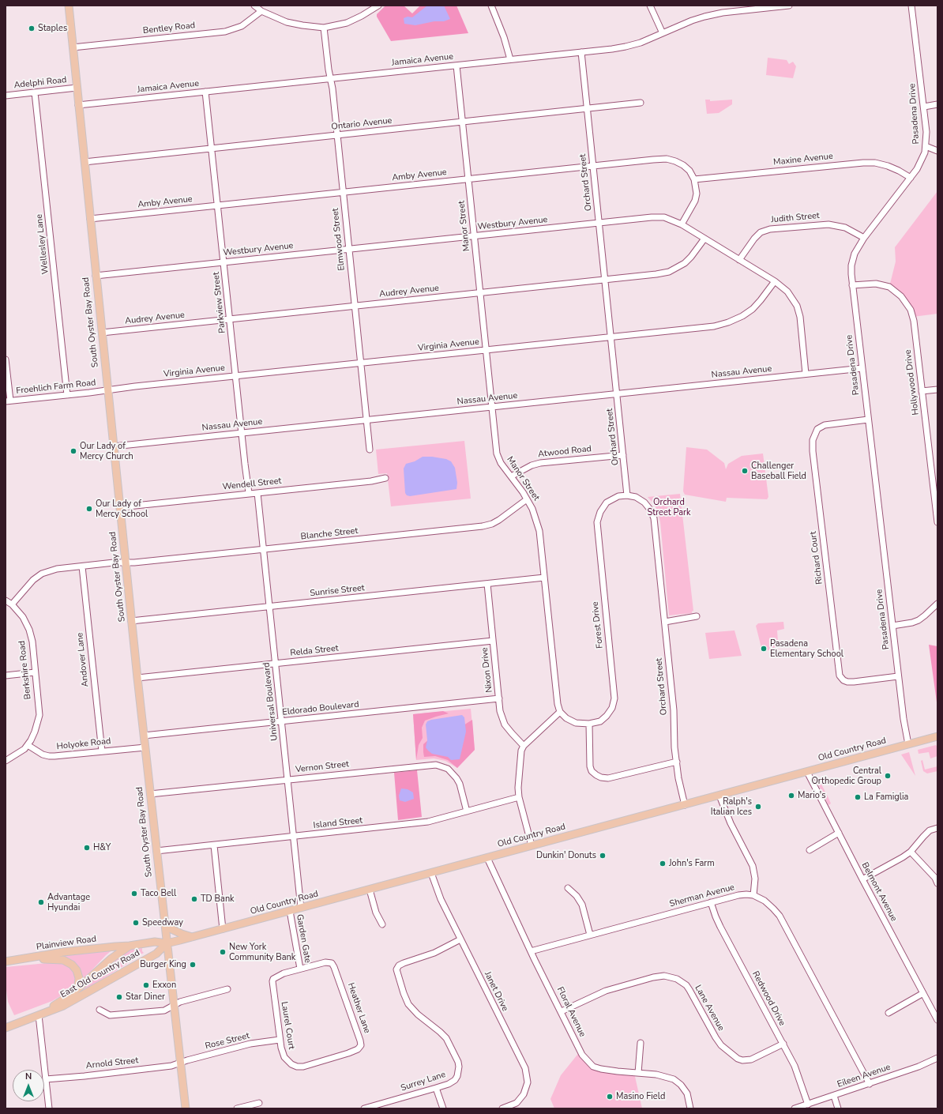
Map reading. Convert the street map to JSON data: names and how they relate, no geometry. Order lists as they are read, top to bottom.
{
  "streets": {
    "main road": [
      "South Oyster Bay Road",
      "Old Country Road",
      "Plainview Road",
      "East Old Country Road"
    ],
    "street": [
      "Bentley Road",
      "Jamaica Avenue",
      "Adelphi Road",
      "Pasadena Drive",
      "Ontario Avenue",
      "Maxine Avenue",
      "Amby Avenue",
      "Orchard Street",
      "Judith Street",
      "Westbury Avenue",
      "Manor Street",
      "Elmwood Street",
      "Wellesley Lane",
      "Audrey Avenue",
      "Parkview Street",
      "Virginia Avenue",
      "Nassau Avenue",
      "Hollywood Drive",
      "Froehlich Farm Road",
      "Atwood Road",
      "Wendell Street",
      "Blanche Street",
      "Richard Court",
      "Sunrise Street",
      "Forest Drive",
      "Relda Street",
      "Andover Lane",
      "Berkshire Road",
      "Nixon Drive",
      "Universal Boulevard",
      "Eldorado Boulevard",
      "Holyoke Road",
      "Vernon Street",
      "Island Street",
      "Belmont Avenue",
      "Sherman Avenue",
      "Garden Gate",
      "Janet Drive",
      "Redwood Drive",
      "Heather Lane",
      "Lane Avenue",
      "Floral Avenue",
      "Laurel Court",
      "Rose Street",
      "Arnold Street",
      "Eileen Avenue",
      "Surrey Lane"
    ]
  },
  "crossings": [
    ["Bentley Road", "South Oyster Bay Road"],
    ["Jamaica Avenue", "Orchard Street"],
    ["Jamaica Avenue", "Manor Street"],
    ["Jamaica Avenue", "Elmwood Street"],
    ["Jamaica Avenue", "Parkview Street"],
    ["Jamaica Avenue", "South Oyster Bay Road"],
    ["Adelphi Road", "Wellesley Lane"],
    ["Adelphi Road", "South Oyster Bay Road"],
    ["Pasadena Drive", "Maxine Avenue"],
    ["Pasadena Drive", "Judith Street"],
    ["Pasadena Drive", "Nassau Avenue"],
    ["Pasadena Drive", "Hollywood Drive"],
    ["Pasadena Drive", "Richard Court"],
    ["Pasadena Drive", "Old Country Road"],
    ["Ontario Avenue", "Orchard Street"],
    ["Ontario Avenue", "Manor Street"],
    ["Ontario Avenue", "Elmwood Street"],
    ["Ontario Avenue", "Parkview Street"],
    ["Ontario Avenue", "South Oyster Bay Road"],
    ["Maxine Avenue", "Amby Avenue"],
    ["Amby Avenue", "Orchard Street"],
    ["Amby Avenue", "Westbury Avenue"],
    ["Amby Avenue", "Manor Street"],
    ["Amby Avenue", "Elmwood Street"],
    ["Amby Avenue", "Parkview Street"],
    ["Amby Avenue", "South Oyster Bay Road"],
    ["Orchard Street", "Westbury Avenue"],
    ["Orchard Street", "Audrey Avenue"],
    ["Orchard Street", "Virginia Avenue"],
    ["Orchard Street", "Nassau Avenue"],
    ["Orchard Street", "Atwood Road"],
    ["Orchard Street", "Forest Drive"],
    ["Orchard Street", "Old Country Road"],
    ["Judith Street", "Westbury Avenue"],
    ["Westbury Avenue", "Manor Street"],
    ["Westbury Avenue", "Elmwood Street"],
    ["Westbury Avenue", "Audrey Avenue"],
    ["Westbury Avenue", "Parkview Street"],
    ["Westbury Avenue", "South Oyster Bay Road"],
    ["Westbury Avenue", "Virginia Avenue"],
    ["Westbury Avenue", "Nassau Avenue"],
    ["Manor Street", "Audrey Avenue"],
    ["Manor Street", "Virginia Avenue"],
    ["Manor Street", "Nassau Avenue"],
    ["Manor Street", "Atwood Road"],
    ["Manor Street", "Blanche Street"],
    ["Manor Street", "Sunrise Street"],
    ["Manor Street", "Forest Drive"],
    ["Elmwood Street", "Audrey Avenue"],
    ["Elmwood Street", "Virginia Avenue"],
    ["Elmwood Street", "Nassau Avenue"],
    ["Wellesley Lane", "Froehlich Farm Road"],
    ["Audrey Avenue", "Parkview Street"],
    ["Audrey Avenue", "South Oyster Bay Road"],
    ["Parkview Street", "Virginia Avenue"],
    ["Parkview Street", "Nassau Avenue"],
    ["Parkview Street", "Wendell Street"],
    ["South Oyster Bay Road", "Virginia Avenue"],
    ["South Oyster Bay Road", "Nassau Avenue"],
    ["South Oyster Bay Road", "Froehlich Farm Road"],
    ["South Oyster Bay Road", "Wendell Street"],
    ["South Oyster Bay Road", "Blanche Street"],
    ["South Oyster Bay Road", "Sunrise Street"],
    ["South Oyster Bay Road", "Relda Street"],
    ["South Oyster Bay Road", "Eldorado Boulevard"],
    ["South Oyster Bay Road", "Holyoke Road"],
    ["South Oyster Bay Road", "Old Country Road"],
    ["South Oyster Bay Road", "Vernon Street"],
    ["South Oyster Bay Road", "Island Street"],
    ["South Oyster Bay Road", "East Old Country Road"],
    ["South Oyster Bay Road", "Rose Street"],
    ["South Oyster Bay Road", "Arnold Street"],
    ["Virginia Avenue", "Froehlich Farm Road"],
    ["Wendell Street", "Universal Boulevard"],
    ["Blanche Street", "Andover Lane"],
    ["Blanche Street", "Berkshire Road"],
    ["Blanche Street", "Universal Boulevard"],
    ["Sunrise Street", "Nixon Drive"],
    ["Sunrise Street", "Universal Boulevard"],
    ["Relda Street", "Nixon Drive"],
    ["Relda Street", "Universal Boulevard"],
    ["Andover Lane", "Holyoke Road"],
    ["Berkshire Road", "Holyoke Road"],
    ["Nixon Drive", "Eldorado Boulevard"],
    ["Universal Boulevard", "Eldorado Boulevard"],
    ["Universal Boulevard", "Old Country Road"],
    ["Universal Boulevard", "Vernon Street"],
    ["Universal Boulevard", "Island Street"],
    ["Old Country Road", "Belmont Avenue"],
    ["Old Country Road", "Garden Gate"],
    ["Old Country Road", "Plainview Road"],
    ["Old Country Road", "East Old Country Road"],
    ["Old Country Road", "Janet Drive"],
    ["Old Country Road", "Floral Avenue"],
    ["Vernon Street", "Island Street"],
    ["Sherman Avenue", "Redwood Drive"],
    ["Sherman Avenue", "Floral Avenue"],
    ["Garden Gate", "Heather Lane"],
    ["Garden Gate", "Laurel Court"],
    ["Plainview Road", "East Old Country Road"],
    ["Janet Drive", "Surrey Lane"],
    ["Redwood Drive", "Lane Avenue"],
    ["Redwood Drive", "Eileen Avenue"],
    ["Heather Lane", "Laurel Court"],
    ["Lane Avenue", "Floral Avenue"],
    ["Laurel Court", "Rose Street"],
    ["Rose Street", "Arnold Street"]
  ],
  "parks": ["Orchard Street Park"],
  "places": [
    "Staples",
    "Our Lady of Mercy Church",
    "Challenger Baseball Field",
    "Our Lady of Mercy School",
    "Pasadena Elementary School",
    "Central Orthopedic Group",
    "Mario's",
    "La Famiglia",
    "Ralph's Italian Ices",
    "H&Y",
    "Dunkin' Donuts",
    "John's Farm",
    "Taco Bell",
    "TD Bank",
    "Advantage Hyundai",
    "Speedway",
    "New York Community Bank",
    "Burger King",
    "Exxon",
    "Star Diner",
    "Masino Field"
  ],
  "north": "top"
}
